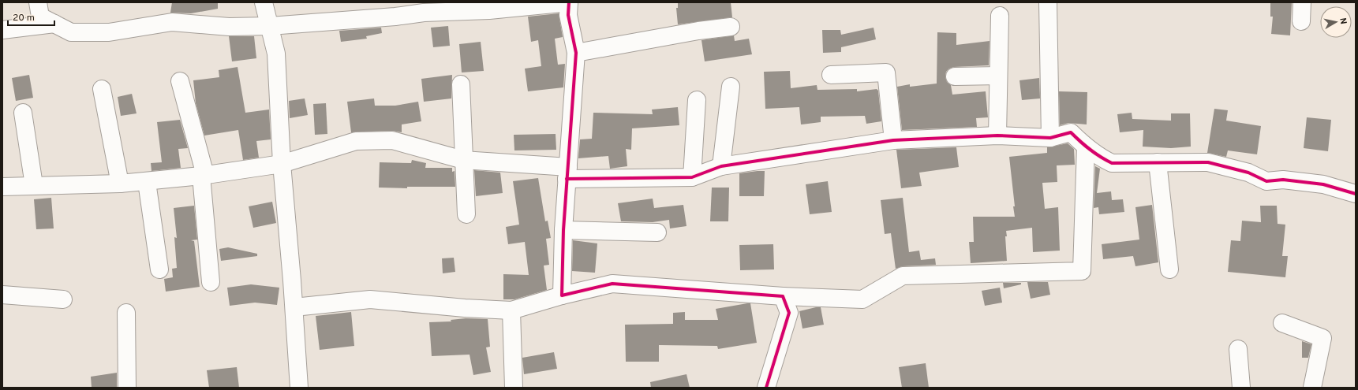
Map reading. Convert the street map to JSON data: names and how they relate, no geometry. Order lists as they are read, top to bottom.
{
  "scale_bar": "20 m",
  "north": "right"
}
